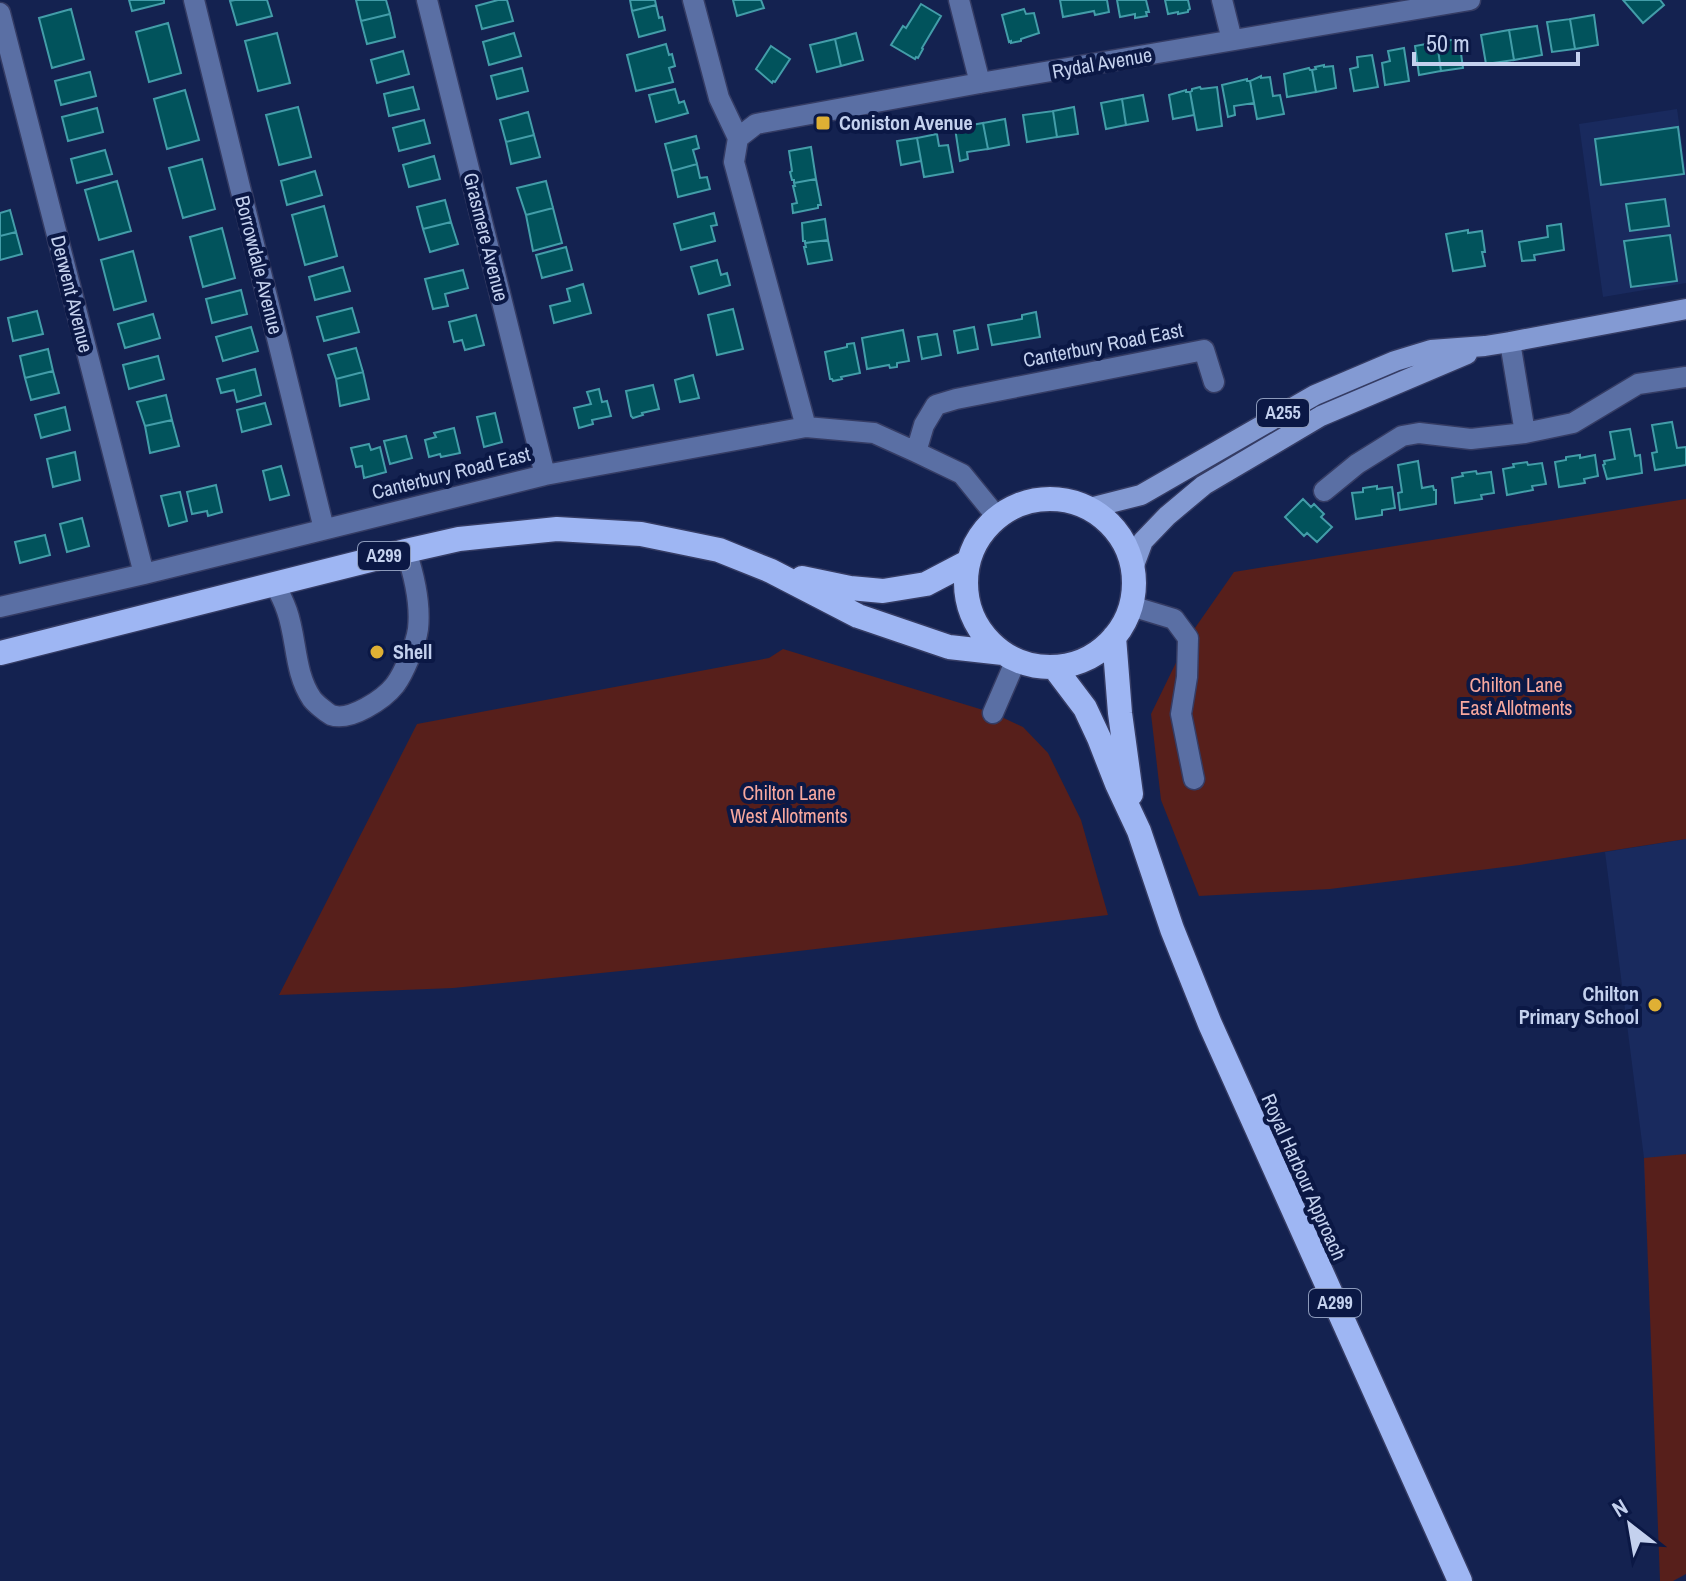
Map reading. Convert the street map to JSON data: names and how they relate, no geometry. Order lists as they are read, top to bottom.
{
  "streets": {
    "highway": ["A299", "Royal Harbour Approach"],
    "main road": ["A255"],
    "street": [
      "Rydal Avenue",
      "Grasmere Avenue",
      "Borrowdale Avenue",
      "Derwent Avenue",
      "Canterbury Road East"
    ]
  },
  "crossings": [
    ["Grasmere Avenue", "Canterbury Road East"],
    ["Borrowdale Avenue", "Canterbury Road East"],
    ["Derwent Avenue", "Canterbury Road East"],
    ["Canterbury Road East", "A255"],
    ["Canterbury Road East", "A299"],
    ["Canterbury Road East", "Royal Harbour Approach"],
    ["A255", "A299"],
    ["A255", "Royal Harbour Approach"],
    ["A299", "Royal Harbour Approach"]
  ],
  "parks": ["Chilton Lane East Allotments", "Chilton Lane West Allotments"],
  "places": {
    "transit": ["Coniston Avenue"],
    "other": ["Shell", "Chilton Primary School"]
  },
  "scale_bar": "50 m",
  "north": "top left"
}
